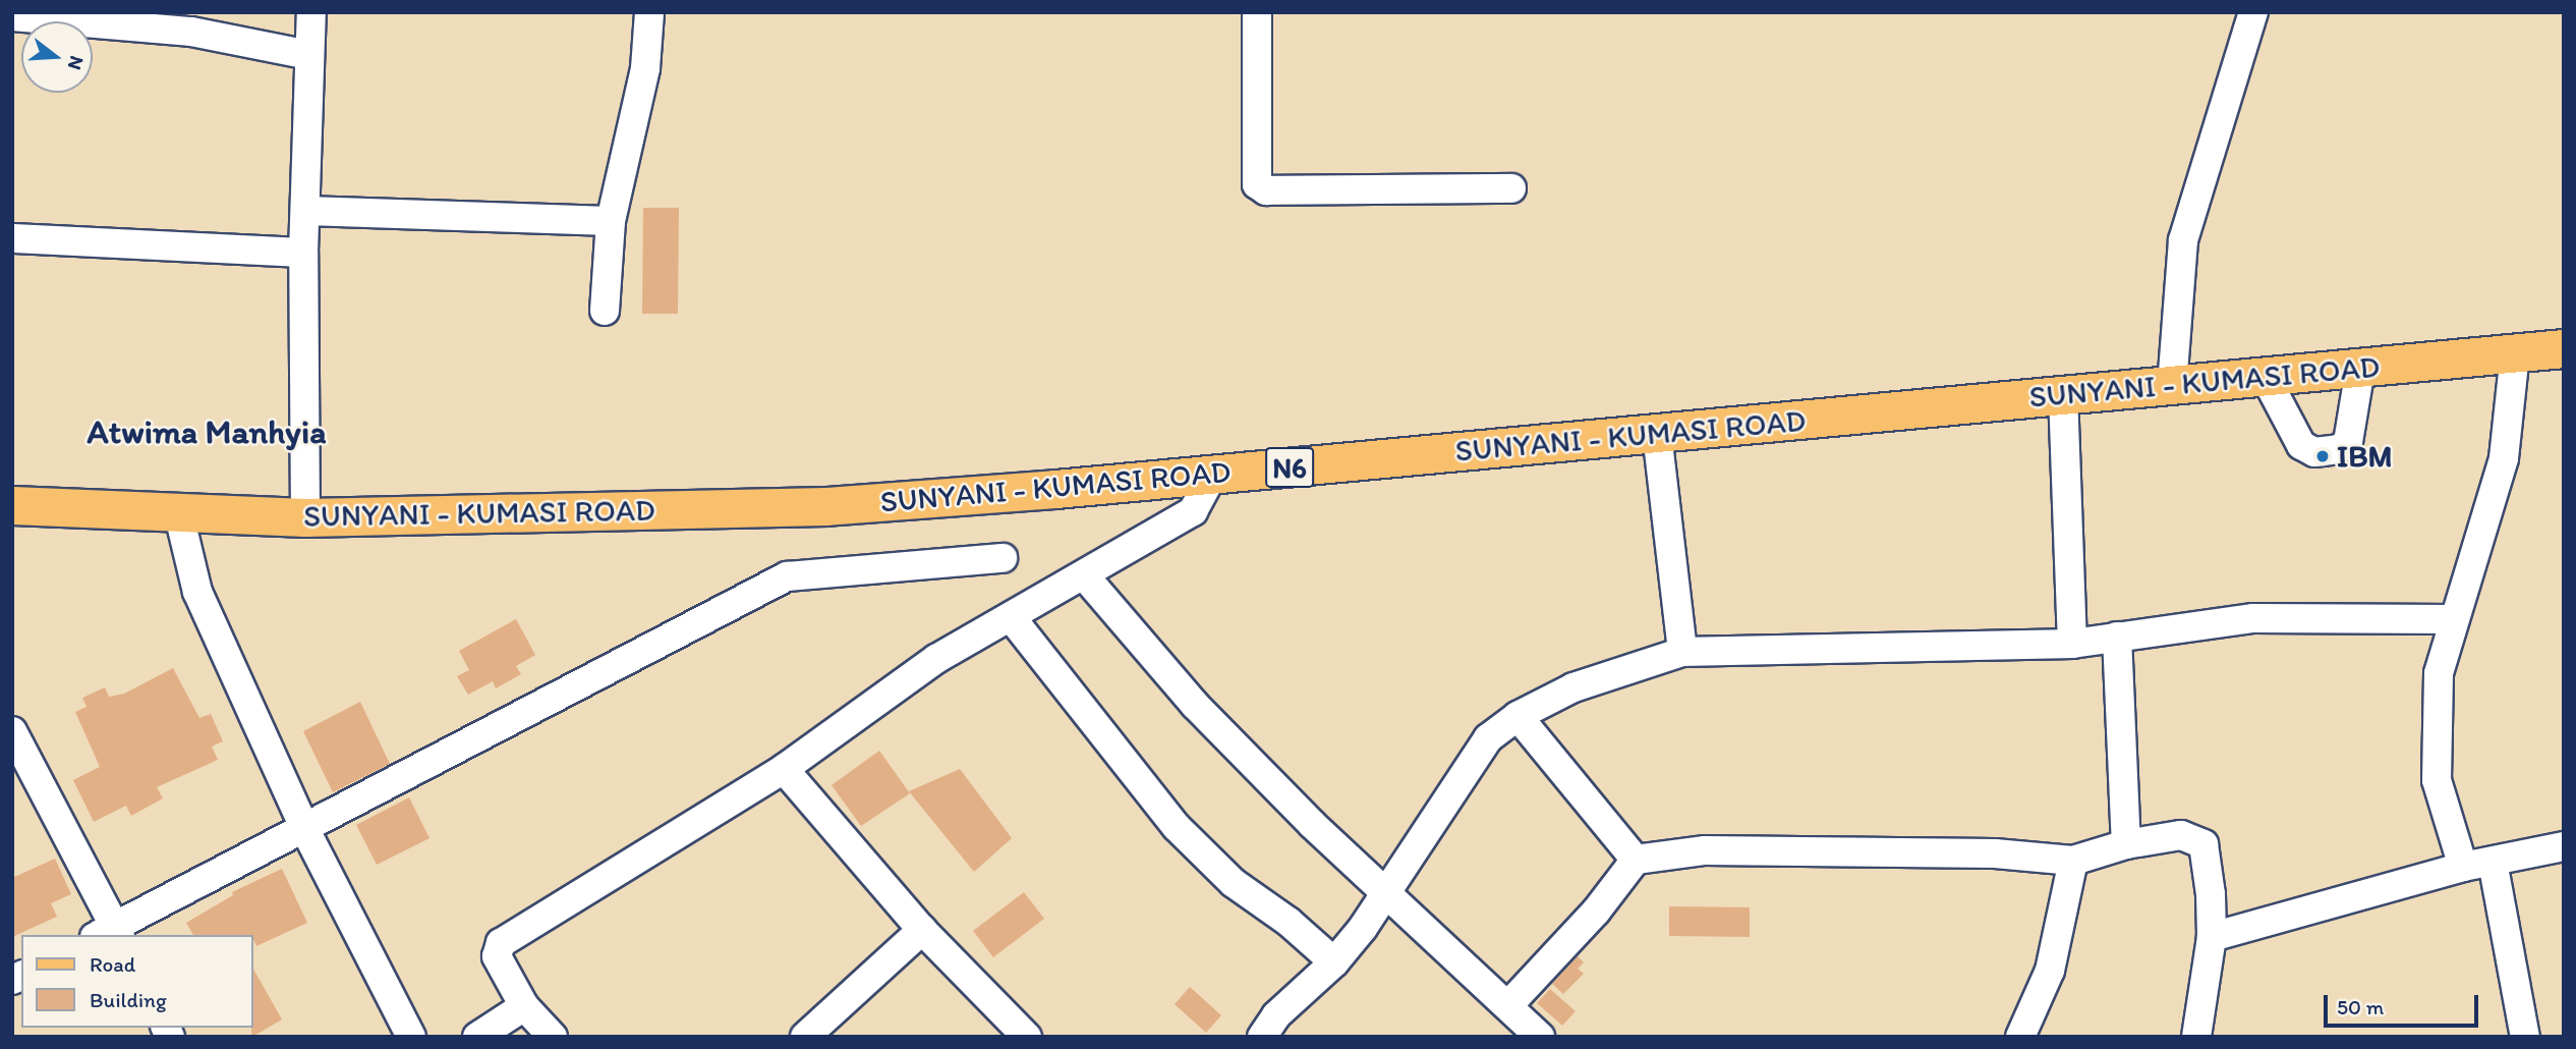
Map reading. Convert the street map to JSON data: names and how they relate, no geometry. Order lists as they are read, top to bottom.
{
  "streets": {
    "main road": ["SUNYANI - KUMASI ROAD", "N6"]
  },
  "districts": ["Atwima Manhyia"],
  "places": ["IBM"],
  "legend": ["Road", "Building"],
  "scale_bar": "50 m",
  "north": "right"
}
